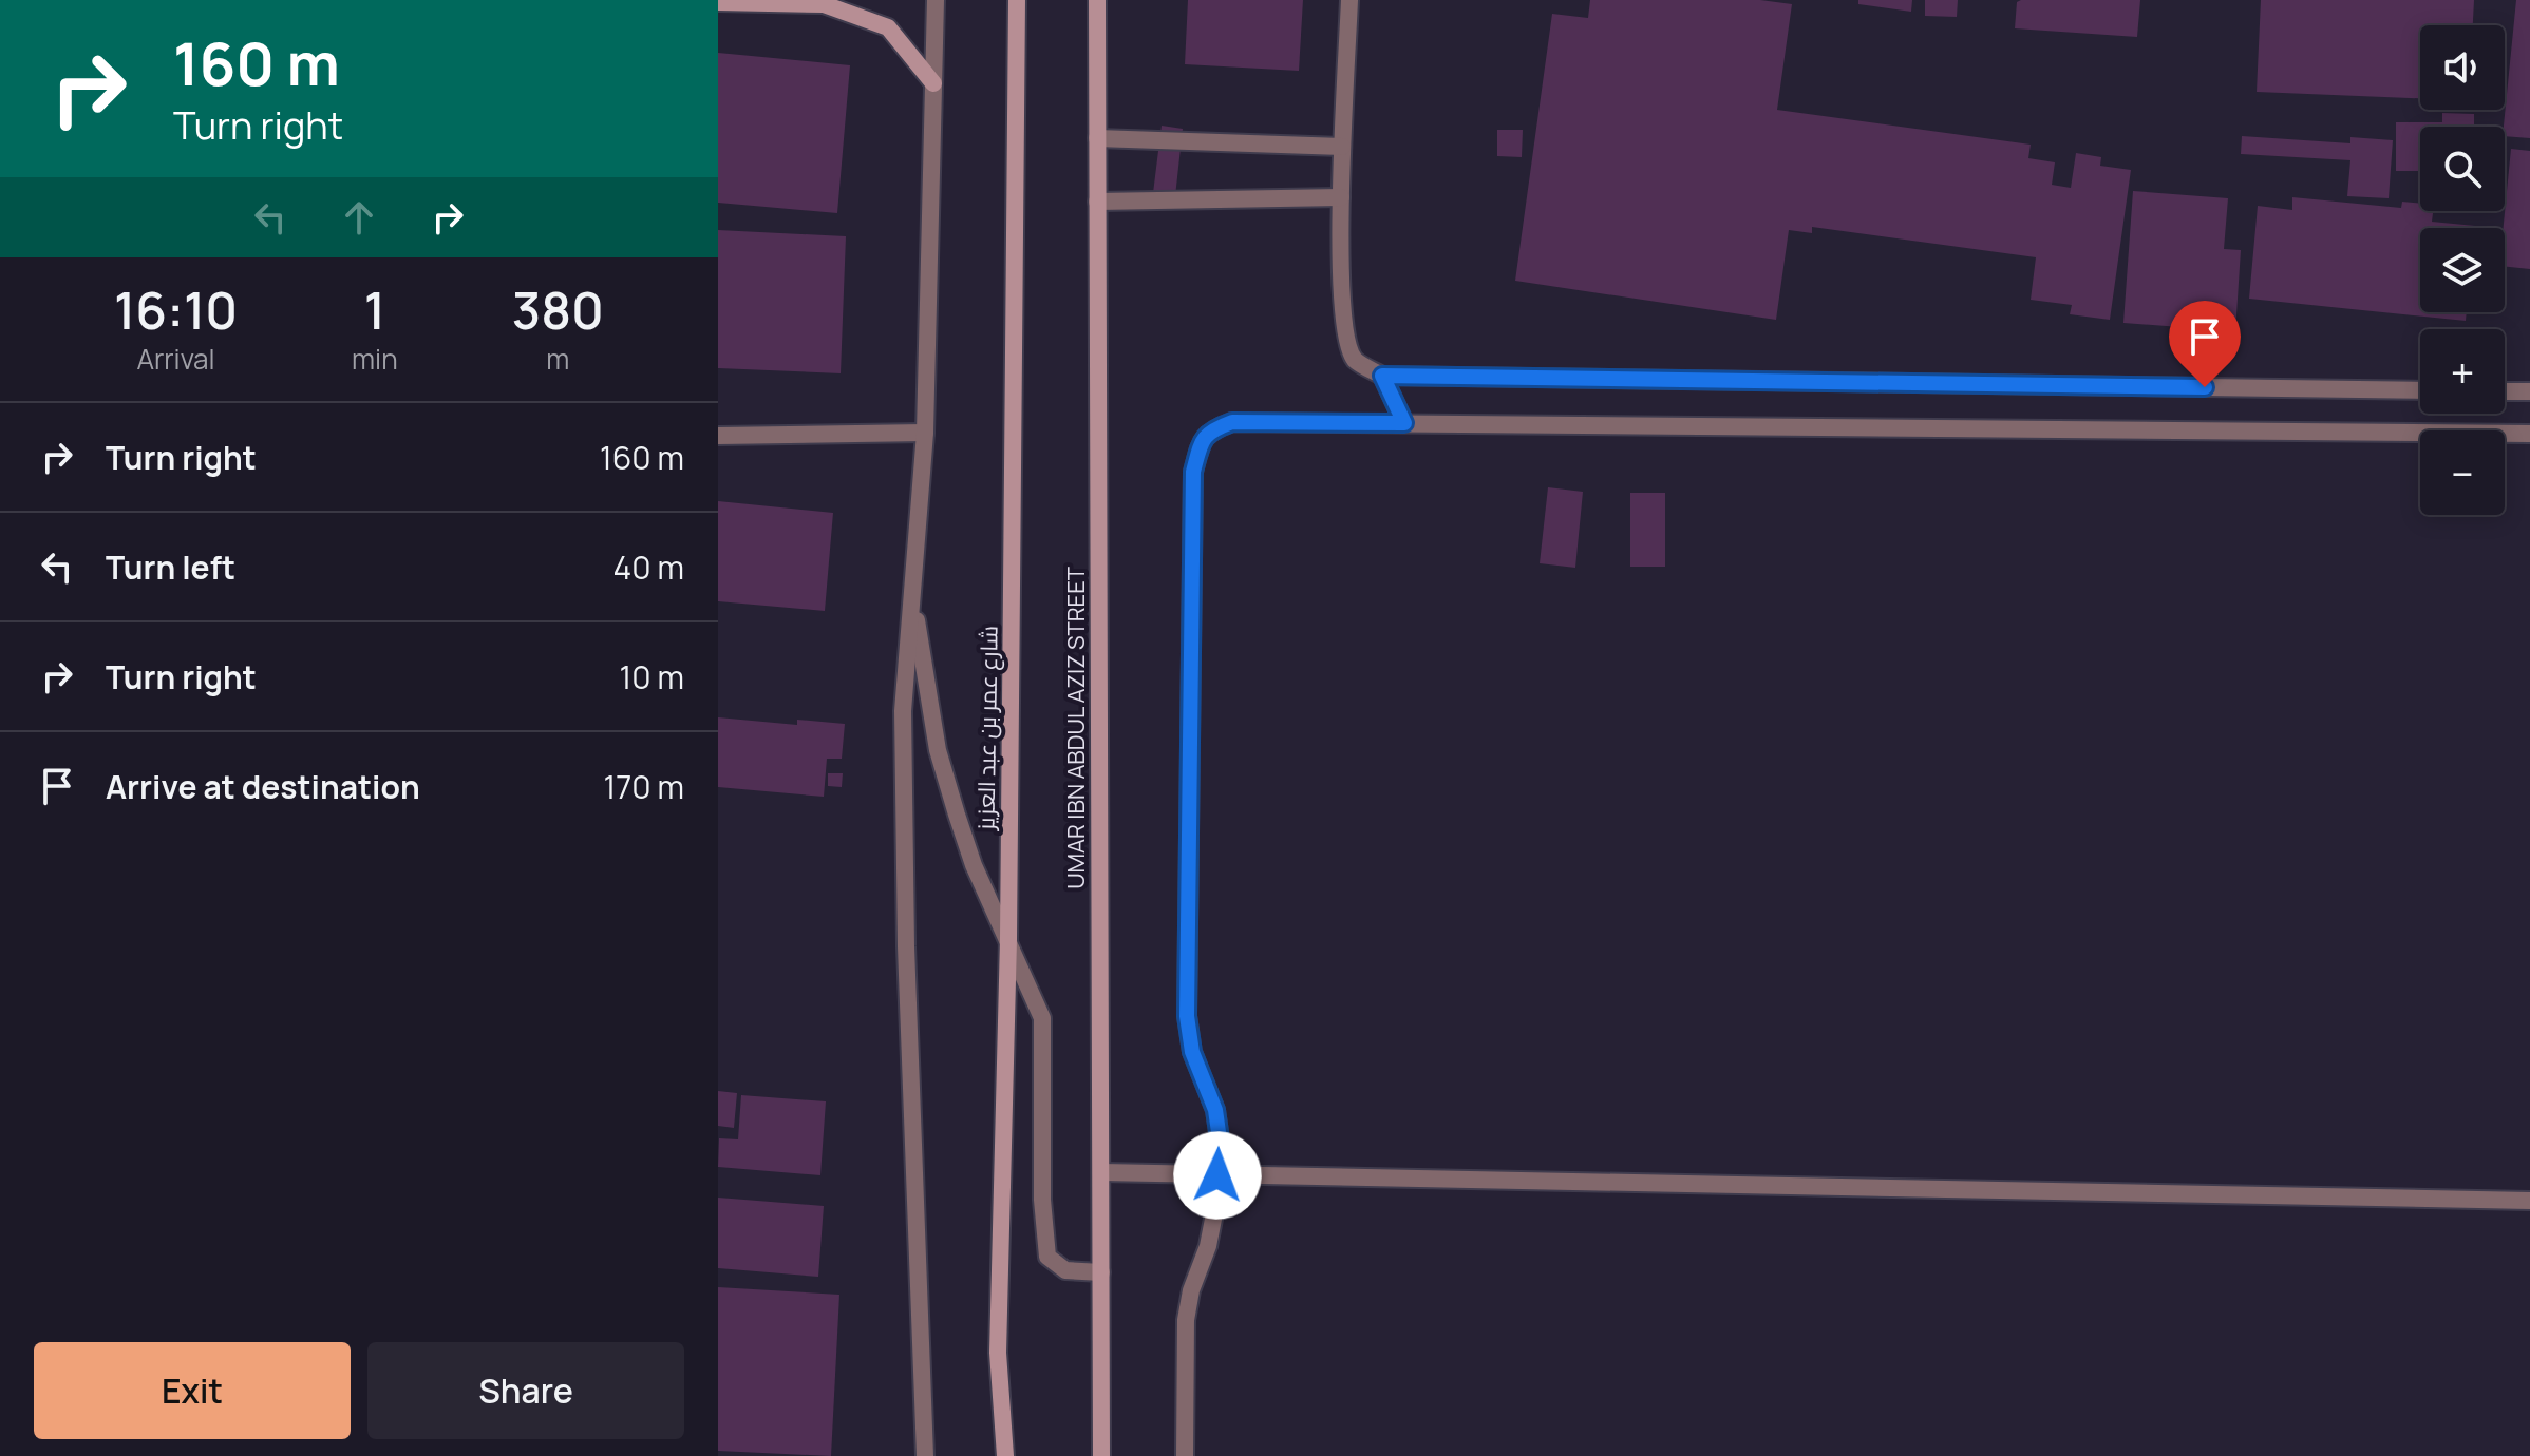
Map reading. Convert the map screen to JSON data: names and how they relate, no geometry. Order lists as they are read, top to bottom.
{
  "streets": {
    "main road": ["شارع عمر بن عبد العزيز", "UMAR IBN ABDUL AZIZ STREET"]
  },
  "page": {
    "turn": ["160 m", "Turn right"],
    "map_buttons": ["+", "−"],
    "eta": [
      "16:10",
      "Arrival",
      "1",
      "min",
      "380",
      "m"
    ],
    "list": [
      {
        "name": "Turn right",
        "value": "160 m"
      },
      {
        "name": "Turn left",
        "value": "40 m"
      },
      {
        "name": "Turn right",
        "value": "10 m"
      },
      {
        "name": "Arrive at destination",
        "value": "170 m"
      }
    ],
    "buttons": ["Exit", "Share"]
  }
}
